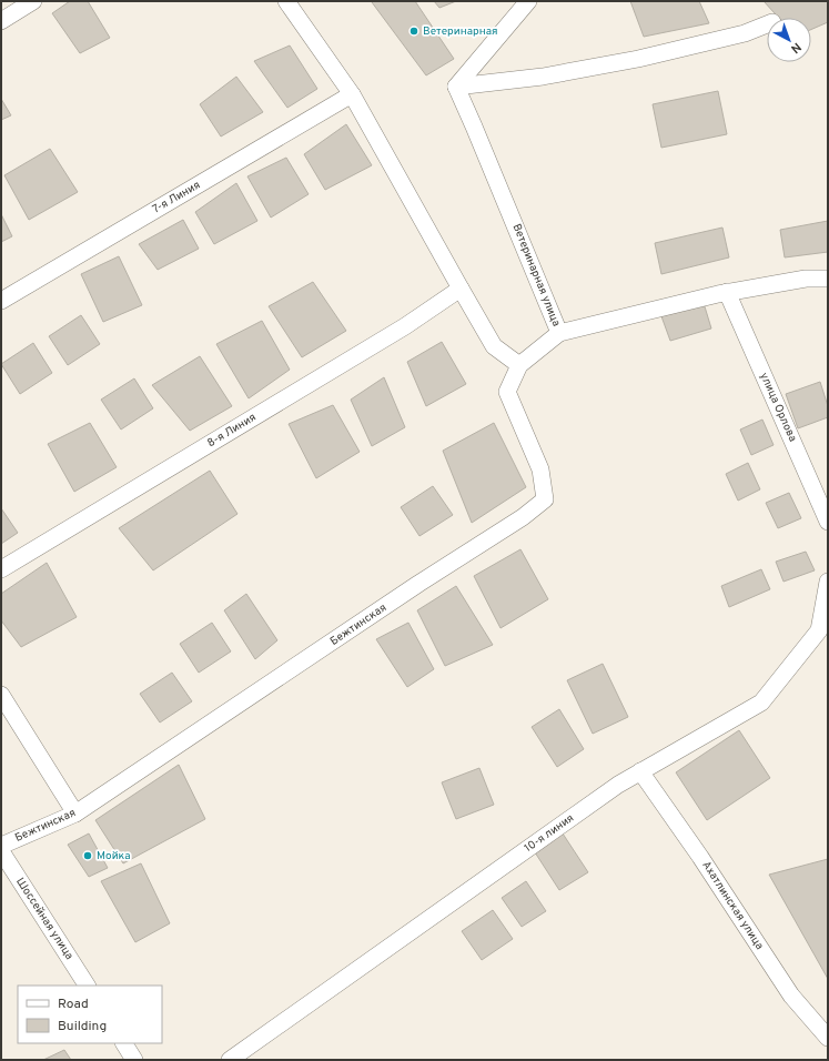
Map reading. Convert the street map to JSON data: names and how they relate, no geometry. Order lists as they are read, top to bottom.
{
  "streets": {
    "street": [
      "7-я Линия",
      "Ветеринарная улица",
      "улица Орлова",
      "8-я Линия",
      "Бежтинская",
      "10-я линия",
      "Ахатлинская улица",
      "Шоссейная улица"
    ]
  },
  "crossings": [
    ["Ветеринарная улица", "улица Орлова"],
    ["Ветеринарная улица", "Бежтинская"],
    ["10-я линия", "Ахатлинская улица"]
  ],
  "places": ["Ветеринарная", "Мойка"],
  "legend": ["Road", "Building"],
  "north": "bottom right"
}
